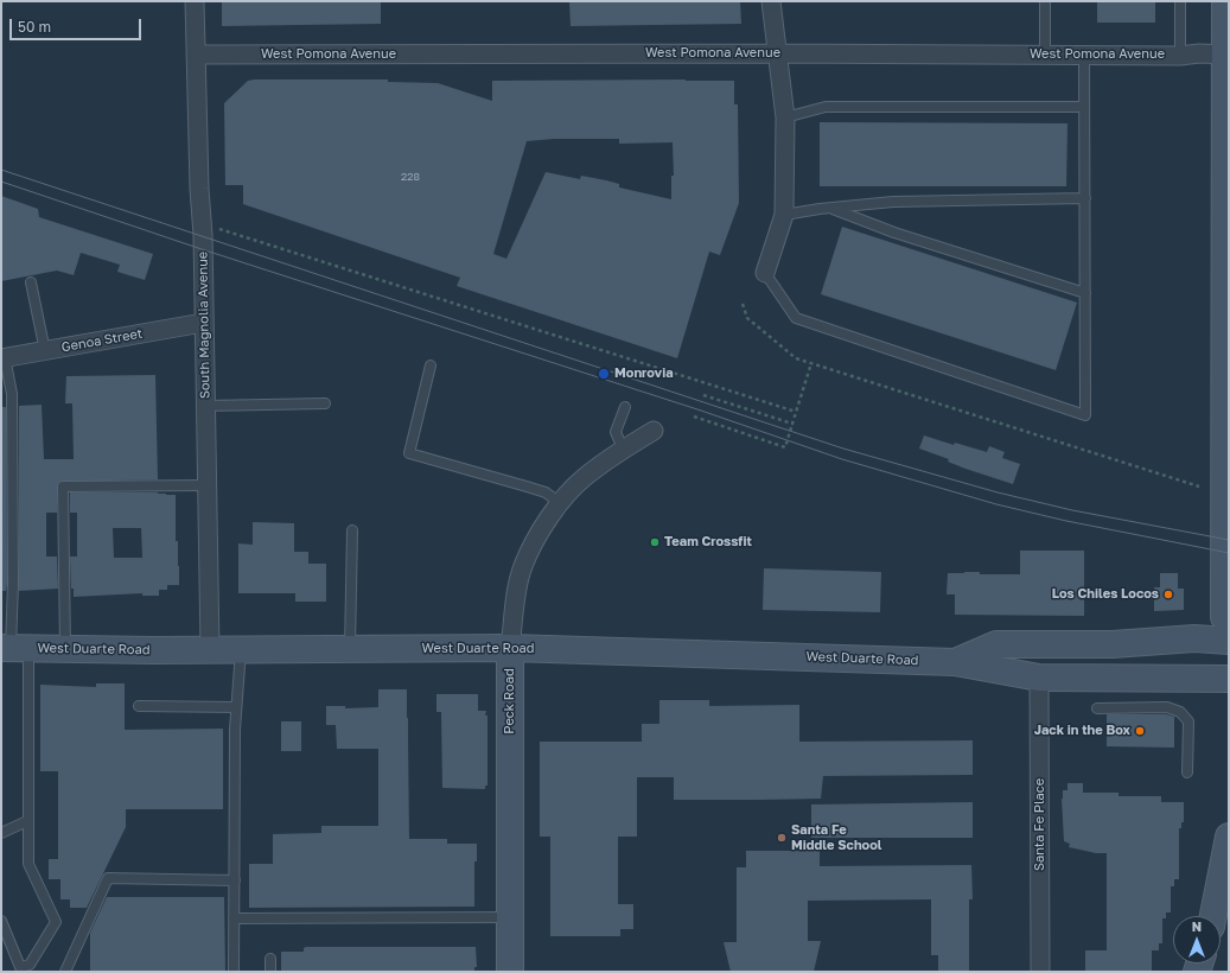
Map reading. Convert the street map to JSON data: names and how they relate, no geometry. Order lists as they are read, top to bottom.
{
  "streets": {
    "main road": ["West Duarte Road", "Peck Road"],
    "street": [
      "West Pomona Avenue",
      "South Magnolia Avenue",
      "Genoa Street",
      "Santa Fe Place"
    ]
  },
  "crossings": [
    ["West Pomona Avenue", "South Magnolia Avenue"],
    ["South Magnolia Avenue", "Genoa Street"],
    ["South Magnolia Avenue", "West Duarte Road"],
    ["West Duarte Road", "Peck Road"],
    ["West Duarte Road", "Santa Fe Place"]
  ],
  "places": [
    "Monrovia",
    "Team Crossfit",
    "Los Chiles Locos",
    "Jack in the Box",
    "Santa Fe Middle School"
  ],
  "house_numbers": ["228"],
  "scale_bar": "50 m",
  "north": "top"
}
